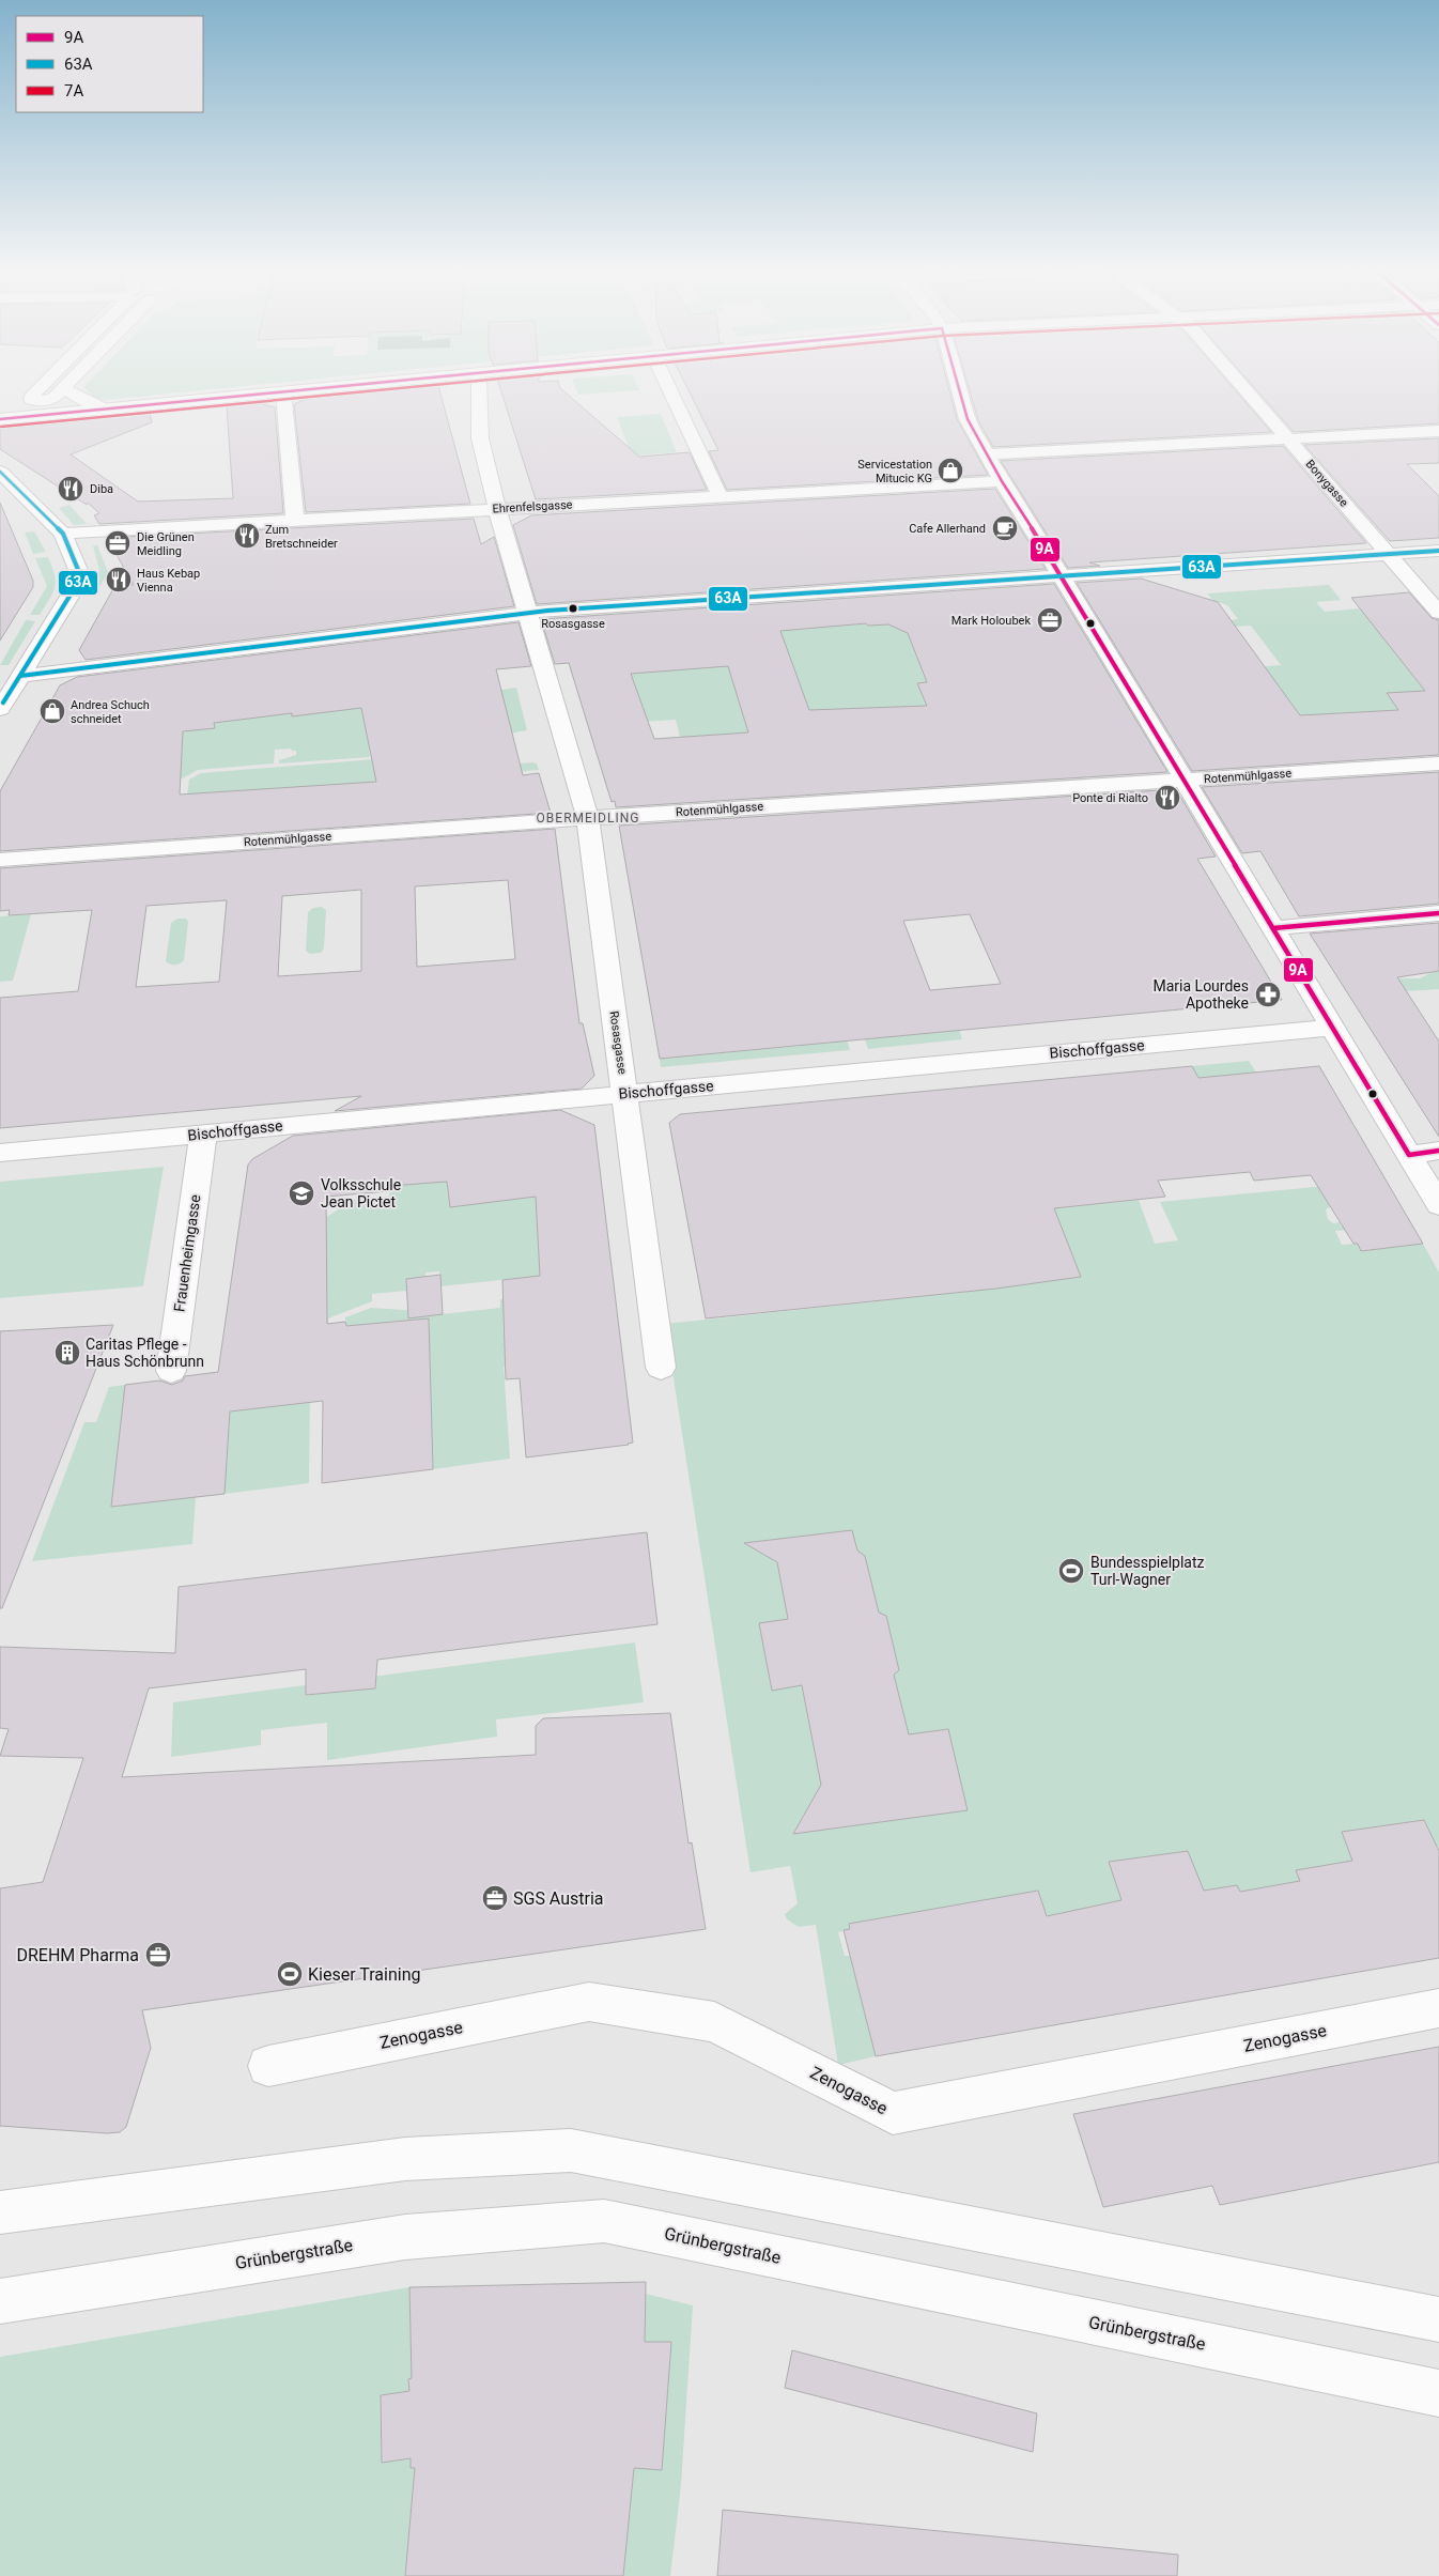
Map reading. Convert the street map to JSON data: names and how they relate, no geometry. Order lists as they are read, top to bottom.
{
  "streets": {
    "street": [
      "Bonygasse",
      "Ehrenfelsgasse",
      "Rotenmühlgasse",
      "Rosasgasse",
      "Bischoffgasse",
      "Frauenheimgasse",
      "Zenogasse",
      "Grünbergstraße"
    ]
  },
  "crossings": [
    ["Ehrenfelsgasse", "Rosasgasse"],
    ["Rotenmühlgasse", "Rosasgasse"],
    ["Rosasgasse", "Bischoffgasse"],
    ["Bischoffgasse", "Frauenheimgasse"]
  ],
  "districts": ["OBERMEIDLING"],
  "places": {
    "shop": ["Servicestation Mitucic KG", "Andrea Schuch schneidet"],
    "restaurant": [
      "Diba",
      "Zum Bretschneider",
      "Haus Kebap Vienna",
      "Ponte di Rialto"
    ],
    "cafe": ["Cafe Allerhand"],
    "office": [
      "Die Grünen Meidling",
      "Mark Holoubek",
      "SGS Austria",
      "DREHM Pharma"
    ],
    "other": ["Rosasgasse"],
    "pharmacy": ["Maria Lourdes Apotheke"],
    "school or university": ["Volksschule Jean Pictet"],
    "building": ["Caritas Pflege - Haus Schönbrunn"],
    "sports": ["Bundesspielplatz Turl-Wagner", "Kieser Training"]
  },
  "lines": ["transit line 9A", "transit line 7A", "transit line 63A"],
  "legend": ["9A", "63A", "7A"]
}
